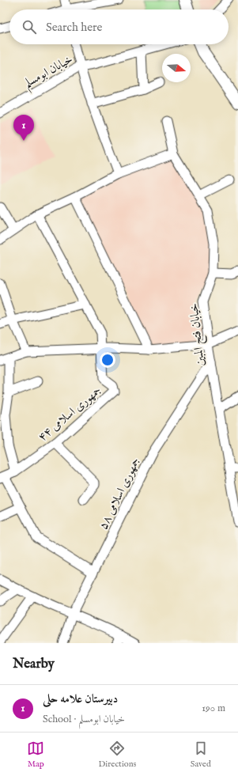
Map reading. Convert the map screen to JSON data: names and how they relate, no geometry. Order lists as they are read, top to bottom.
{
  "streets": {
    "street": [
      "خیابان ابومسلم",
      "خیابان فتح المبین",
      "جمهوری اسلامی ۴۴",
      "جمهوری اسلامی ۵۸"
    ]
  },
  "crossings": [
    ["خیابان فتح المبین", "جمهوری اسلامی ۵۸"]
  ],
  "north": "right",
  "page": {
    "search": "Search here",
    "pins": "1",
    "heading": "Nearby",
    "list": [
      {
        "mark": "1",
        "name": "دبیرستان علامه حلی",
        "note": "School · خیابان ابومسلم",
        "value": "190 m"
      }
    ],
    "nav": ["Map", "Directions", "Saved"]
  }
}
